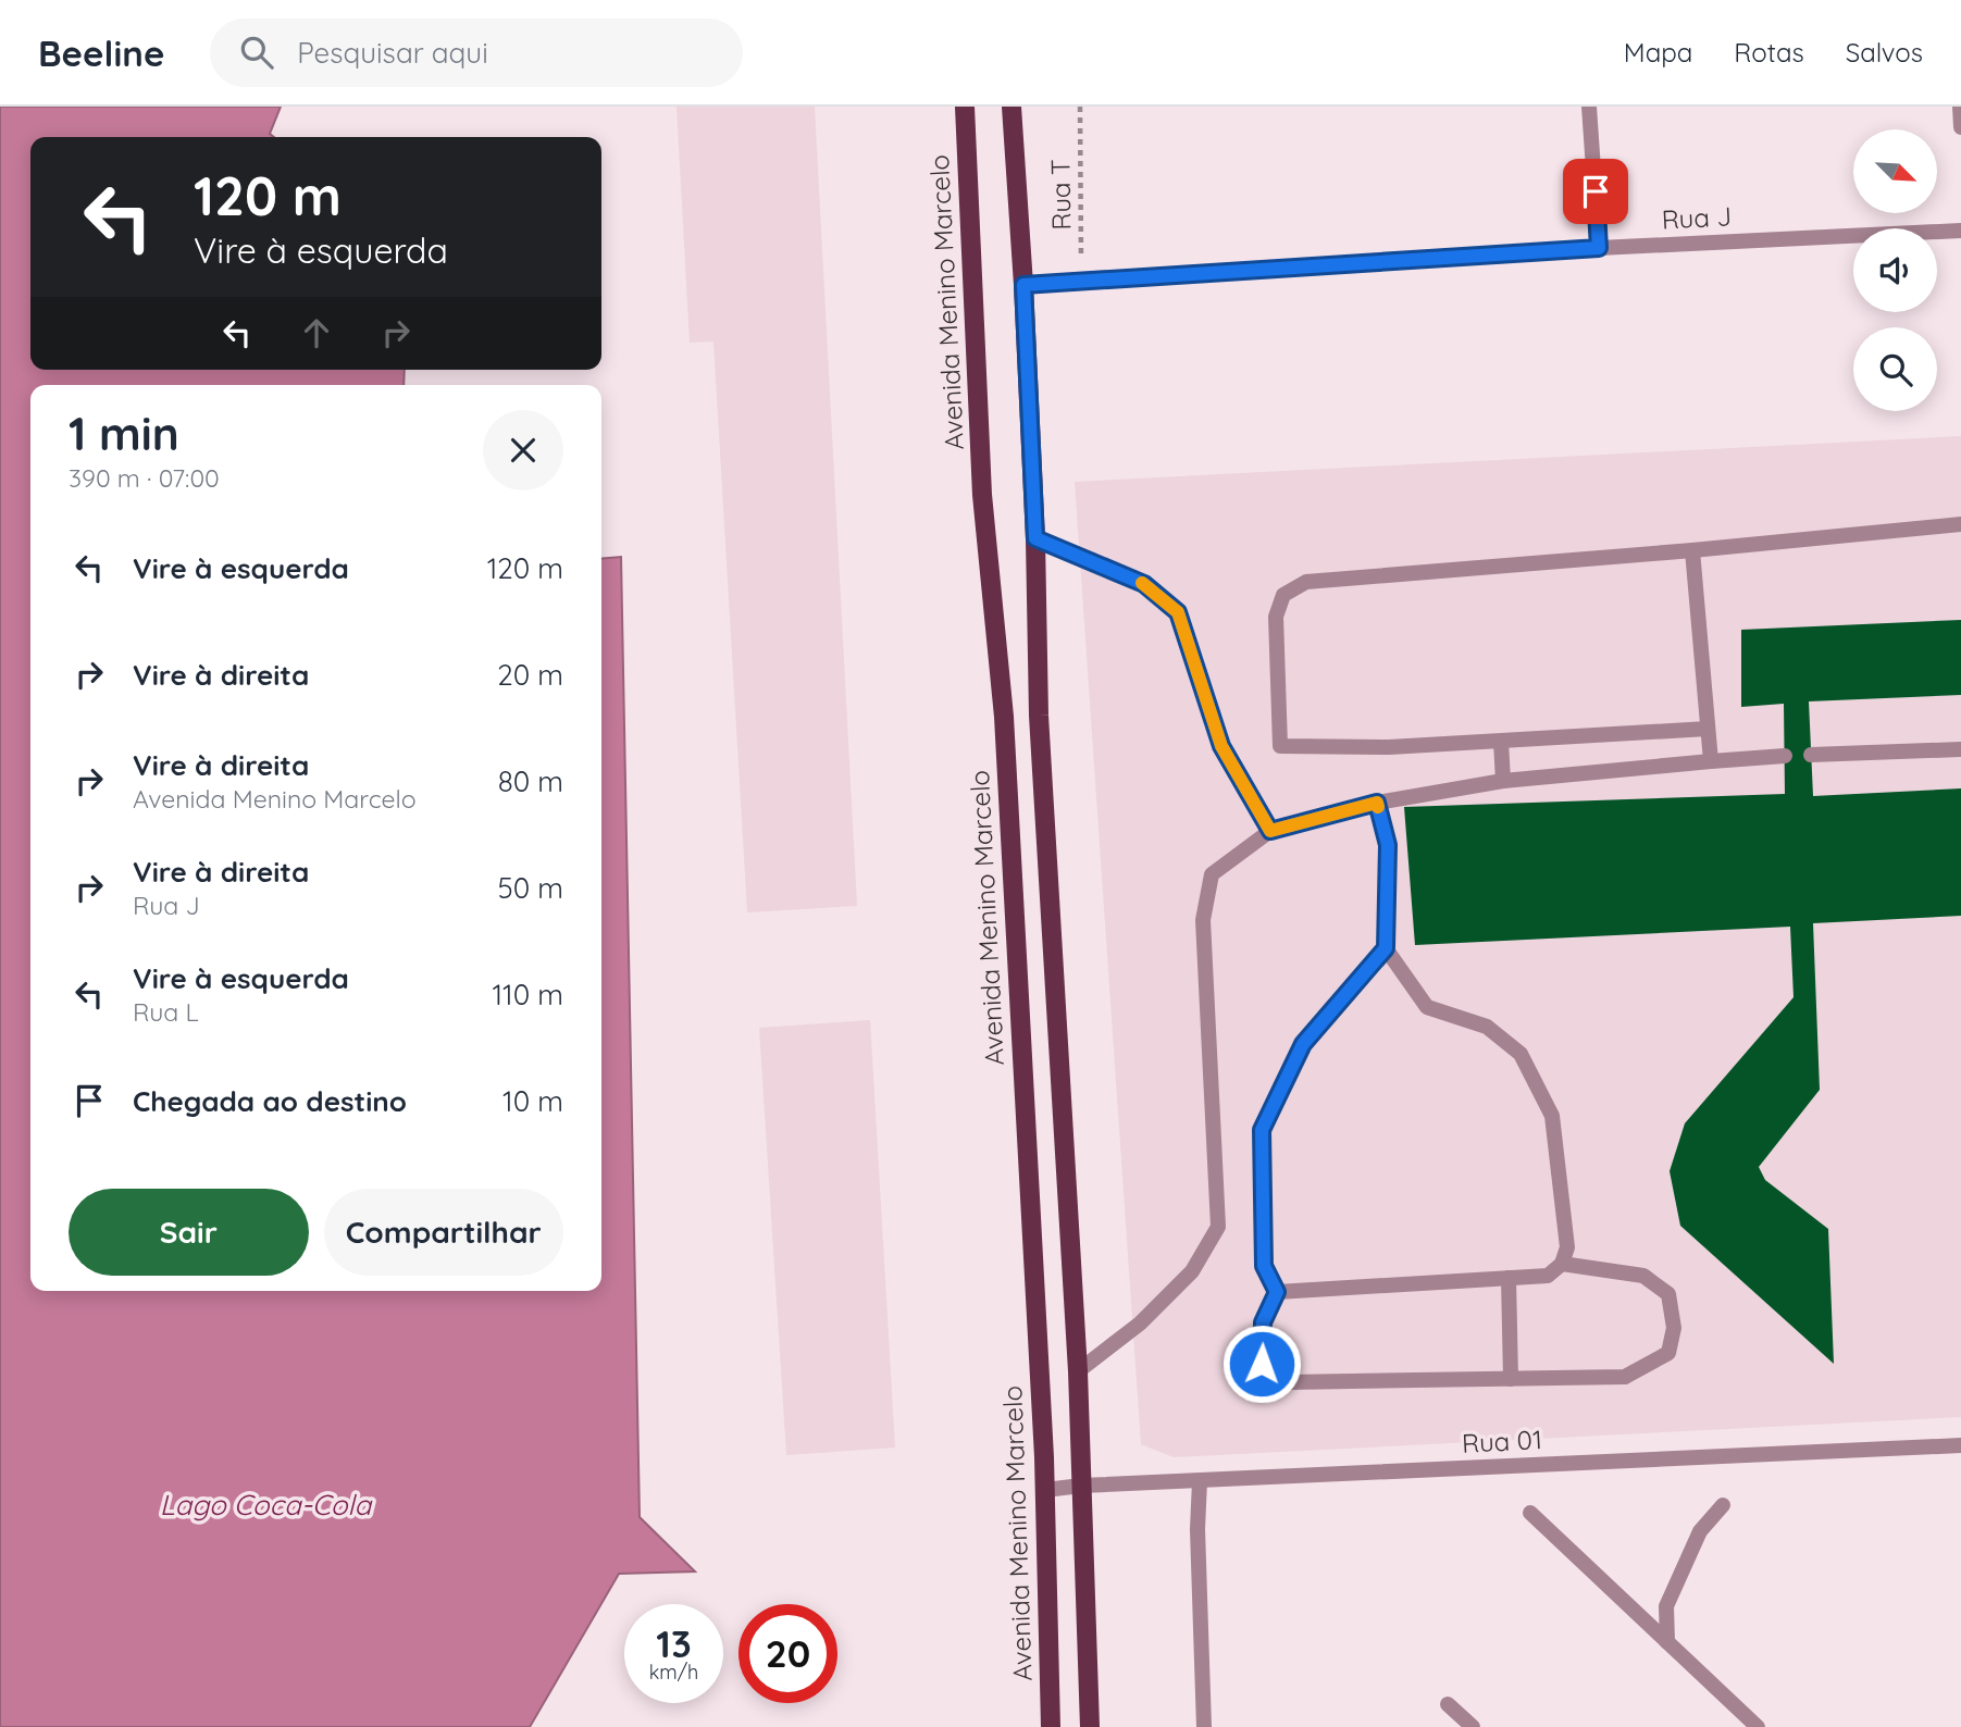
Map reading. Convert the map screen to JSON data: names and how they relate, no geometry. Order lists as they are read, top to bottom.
{
  "streets": {
    "main road": ["Avenida Menino Marcelo"],
    "street": ["Rua J", "Rua 01"],
    "path": ["Rua T"]
  },
  "crossings": [
    ["Rua T", "Rua J"],
    ["Avenida Menino Marcelo", "Rua 01"]
  ],
  "water": ["Lago Coca-Cola"],
  "north": "bottom right",
  "page": {
    "header": "Beeline",
    "search": "Pesquisar aqui",
    "nav": ["Mapa", "Rotas", "Salvos"],
    "turn": ["120 m", "Vire à esquerda"],
    "heading": ["1 min", "390 m · 07:00"],
    "list": [
      {
        "name": "Vire à esquerda",
        "value": "120 m"
      },
      {
        "name": "Vire à direita",
        "value": "20 m"
      },
      {
        "name": "Vire à direita",
        "note": "Avenida Menino Marcelo",
        "value": "80 m"
      },
      {
        "name": "Vire à direita",
        "note": "Rua J",
        "value": "50 m"
      },
      {
        "name": "Vire à esquerda",
        "note": "Rua L",
        "value": "110 m"
      },
      {
        "name": "Chegada ao destino",
        "value": "10 m"
      }
    ],
    "buttons": ["Sair", "Compartilhar"],
    "speed": "13 km/h",
    "limit": "20"
  }
}
